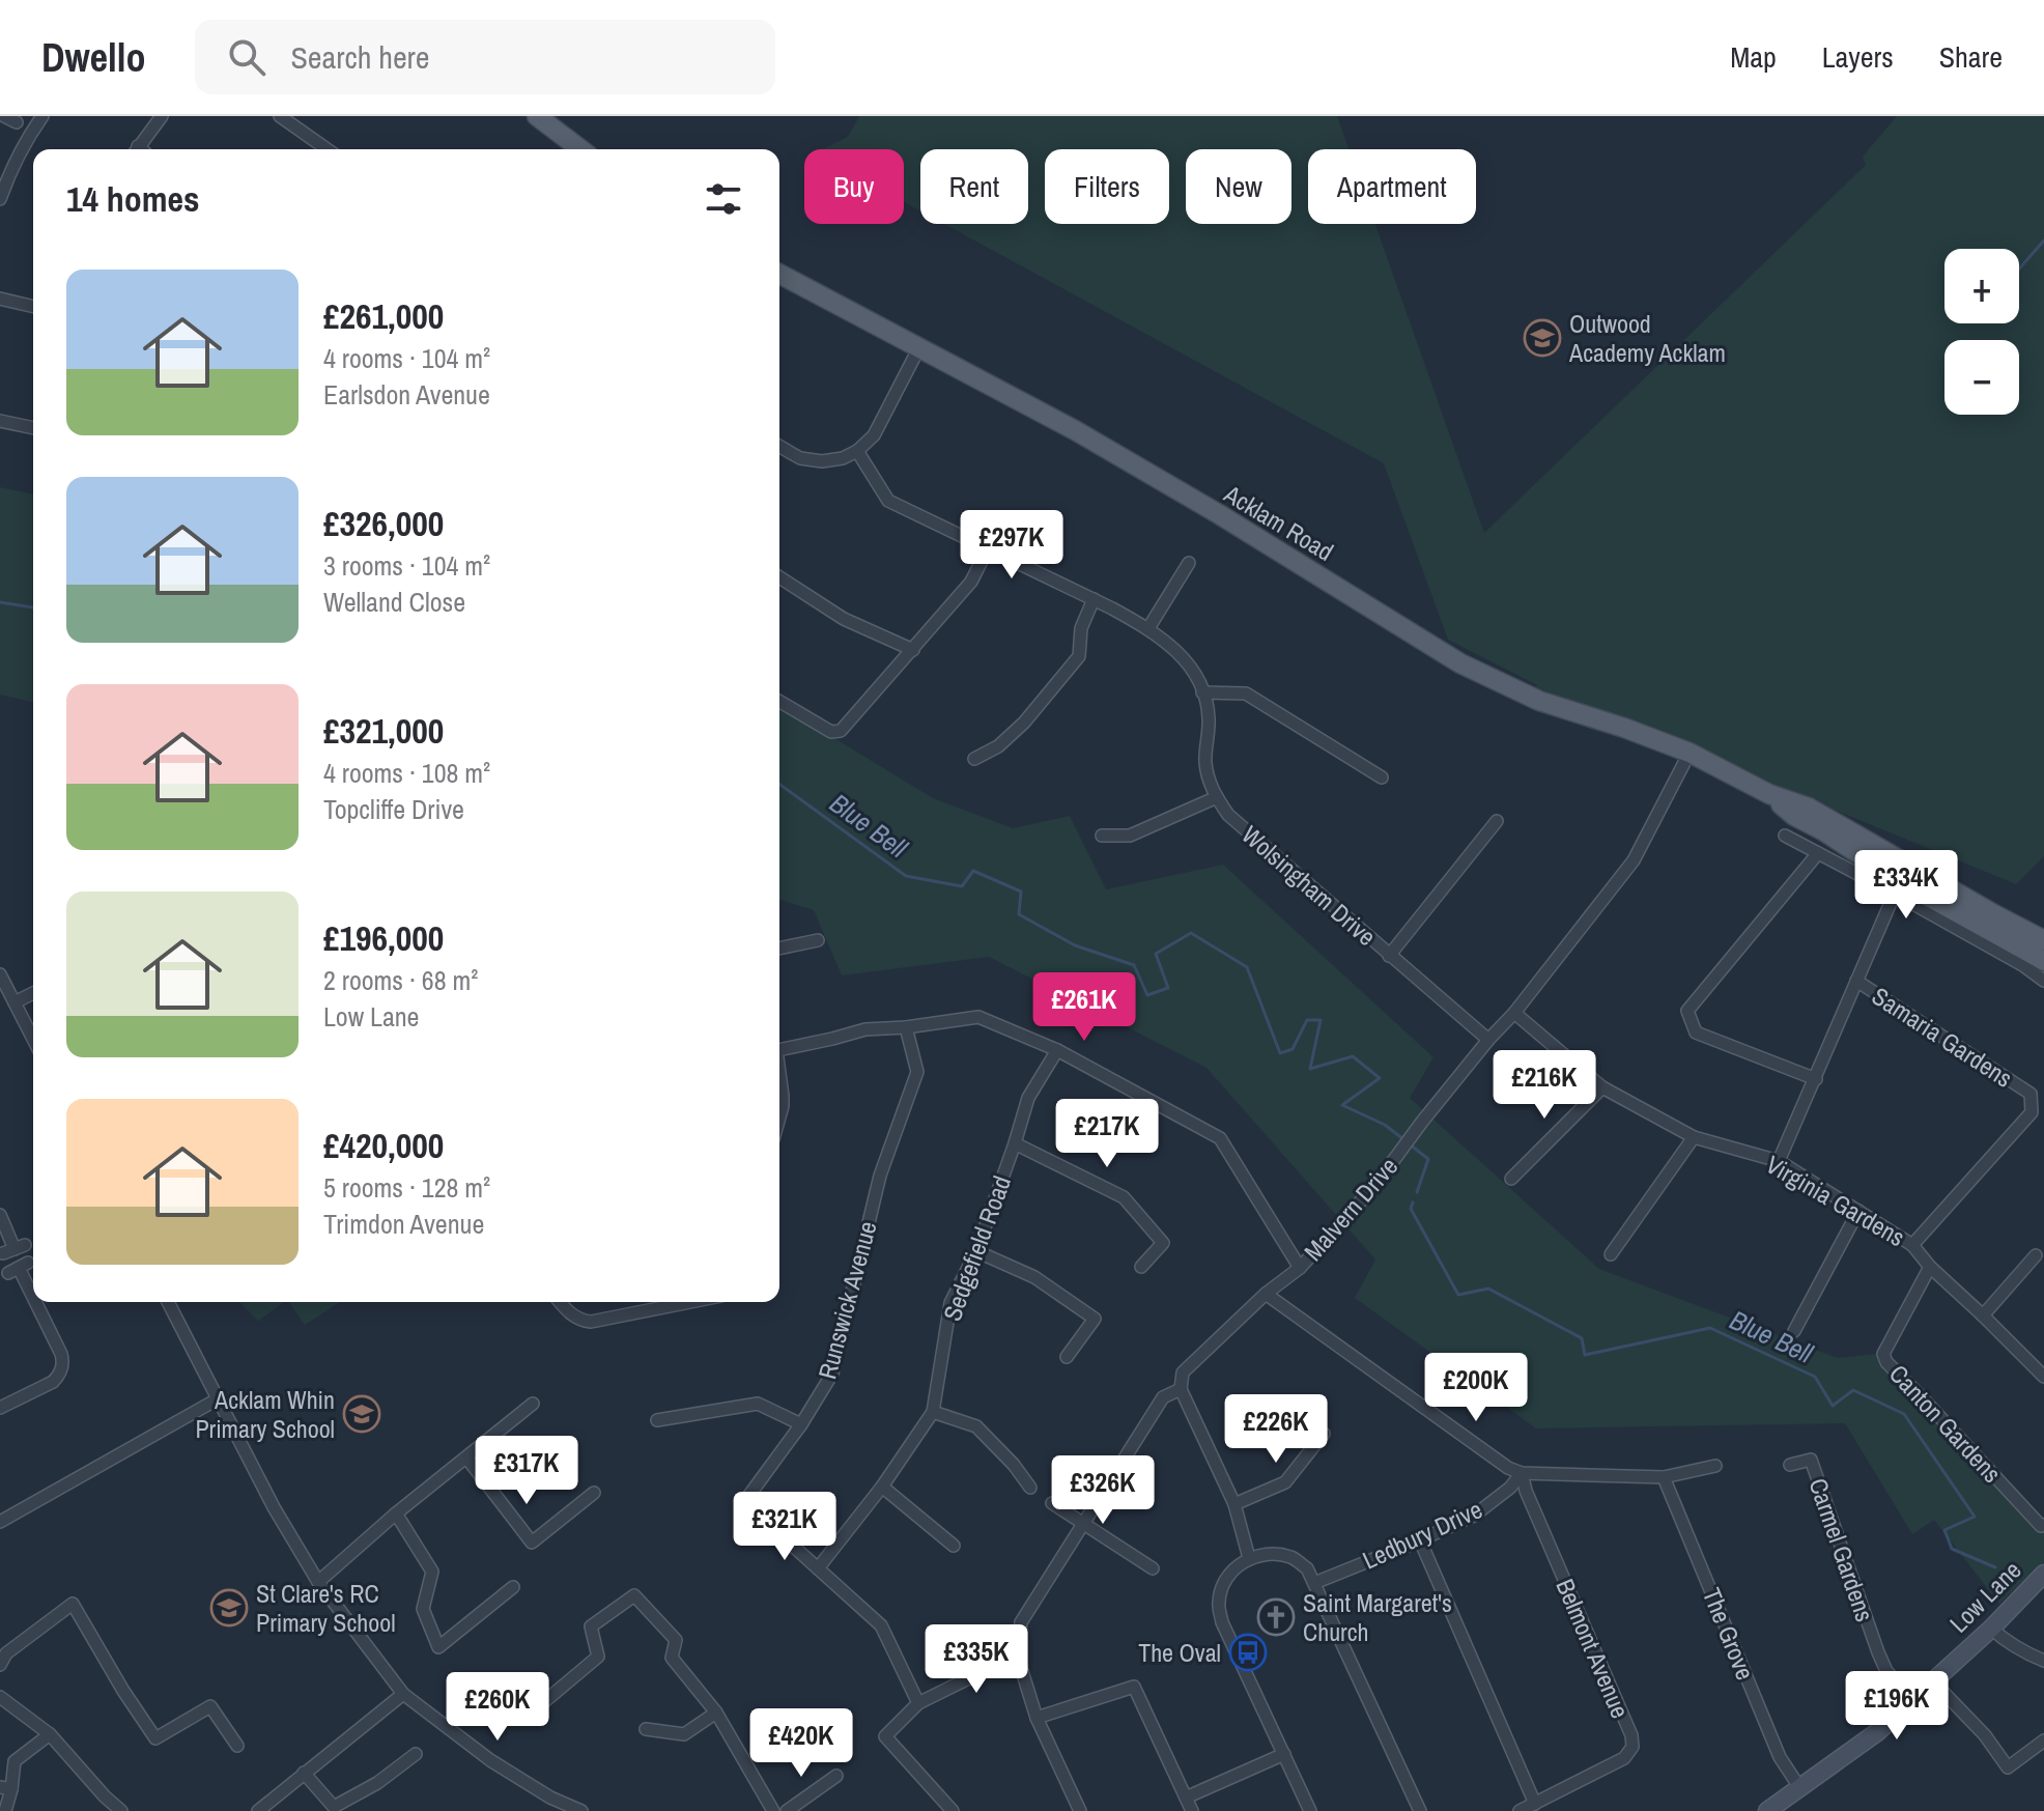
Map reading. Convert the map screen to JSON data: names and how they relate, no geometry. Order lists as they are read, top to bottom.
{
  "streets": {
    "main road": ["Acklam Road", "Low Lane"],
    "street": [
      "Wolsingham Drive",
      "Samaria Gardens",
      "Virginia Gardens",
      "Malvern Drive",
      "Sedgefield Road",
      "Runswick Avenue",
      "Canton Gardens",
      "Ledbury Drive",
      "Carmel Gardens",
      "The Grove",
      "Belmont Avenue"
    ]
  },
  "crossings": [
    ["Acklam Road", "Malvern Drive"],
    ["Wolsingham Drive", "Malvern Drive"],
    ["Samaria Gardens", "Virginia Gardens"],
    ["Virginia Gardens", "Malvern Drive"],
    ["Virginia Gardens", "Canton Gardens"],
    ["Sedgefield Road", "Runswick Avenue"],
    ["Ledbury Drive", "Belmont Avenue"],
    ["Carmel Gardens", "Low Lane"],
    ["Low Lane", "The Grove"]
  ],
  "water": ["Blue Bell"],
  "places": {
    "school or university": ["Outwood Academy Acklam", "Acklam Whin Primary School", "St Clare's RC Primary School"],
    "church": ["Saint Margaret's Church"],
    "bus stop": ["The Oval"]
  },
  "page": {
    "header": "Dwello",
    "search": "Search here",
    "nav": ["Map", "Layers", "Share"],
    "chip": [
      "Buy",
      "Rent",
      "Filters",
      "New",
      "Apartment"
    ],
    "heading": "14 homes",
    "map_buttons": ["+", "−"],
    "list": [
      {
        "name": "£261,000",
        "note": "4 rooms · 104 m² · Earlsdon Avenue"
      },
      {
        "name": "£326,000",
        "note": "3 rooms · 104 m² · Welland Close"
      },
      {
        "name": "£321,000",
        "note": "4 rooms · 108 m² · Topcliffe Drive"
      },
      {
        "name": "£196,000",
        "note": "2 rooms · 68 m² · Low Lane"
      },
      {
        "name": "£420,000",
        "note": "5 rooms · 128 m² · Trimdon Avenue"
      }
    ],
    "price": [
      "£297K",
      "£334K",
      "£261K",
      "£216K",
      "£217K",
      "£200K",
      "£226K",
      "£317K",
      "£326K",
      "£321K",
      "£335K",
      "£196K",
      "£260K",
      "£420K"
    ]
  }
}
